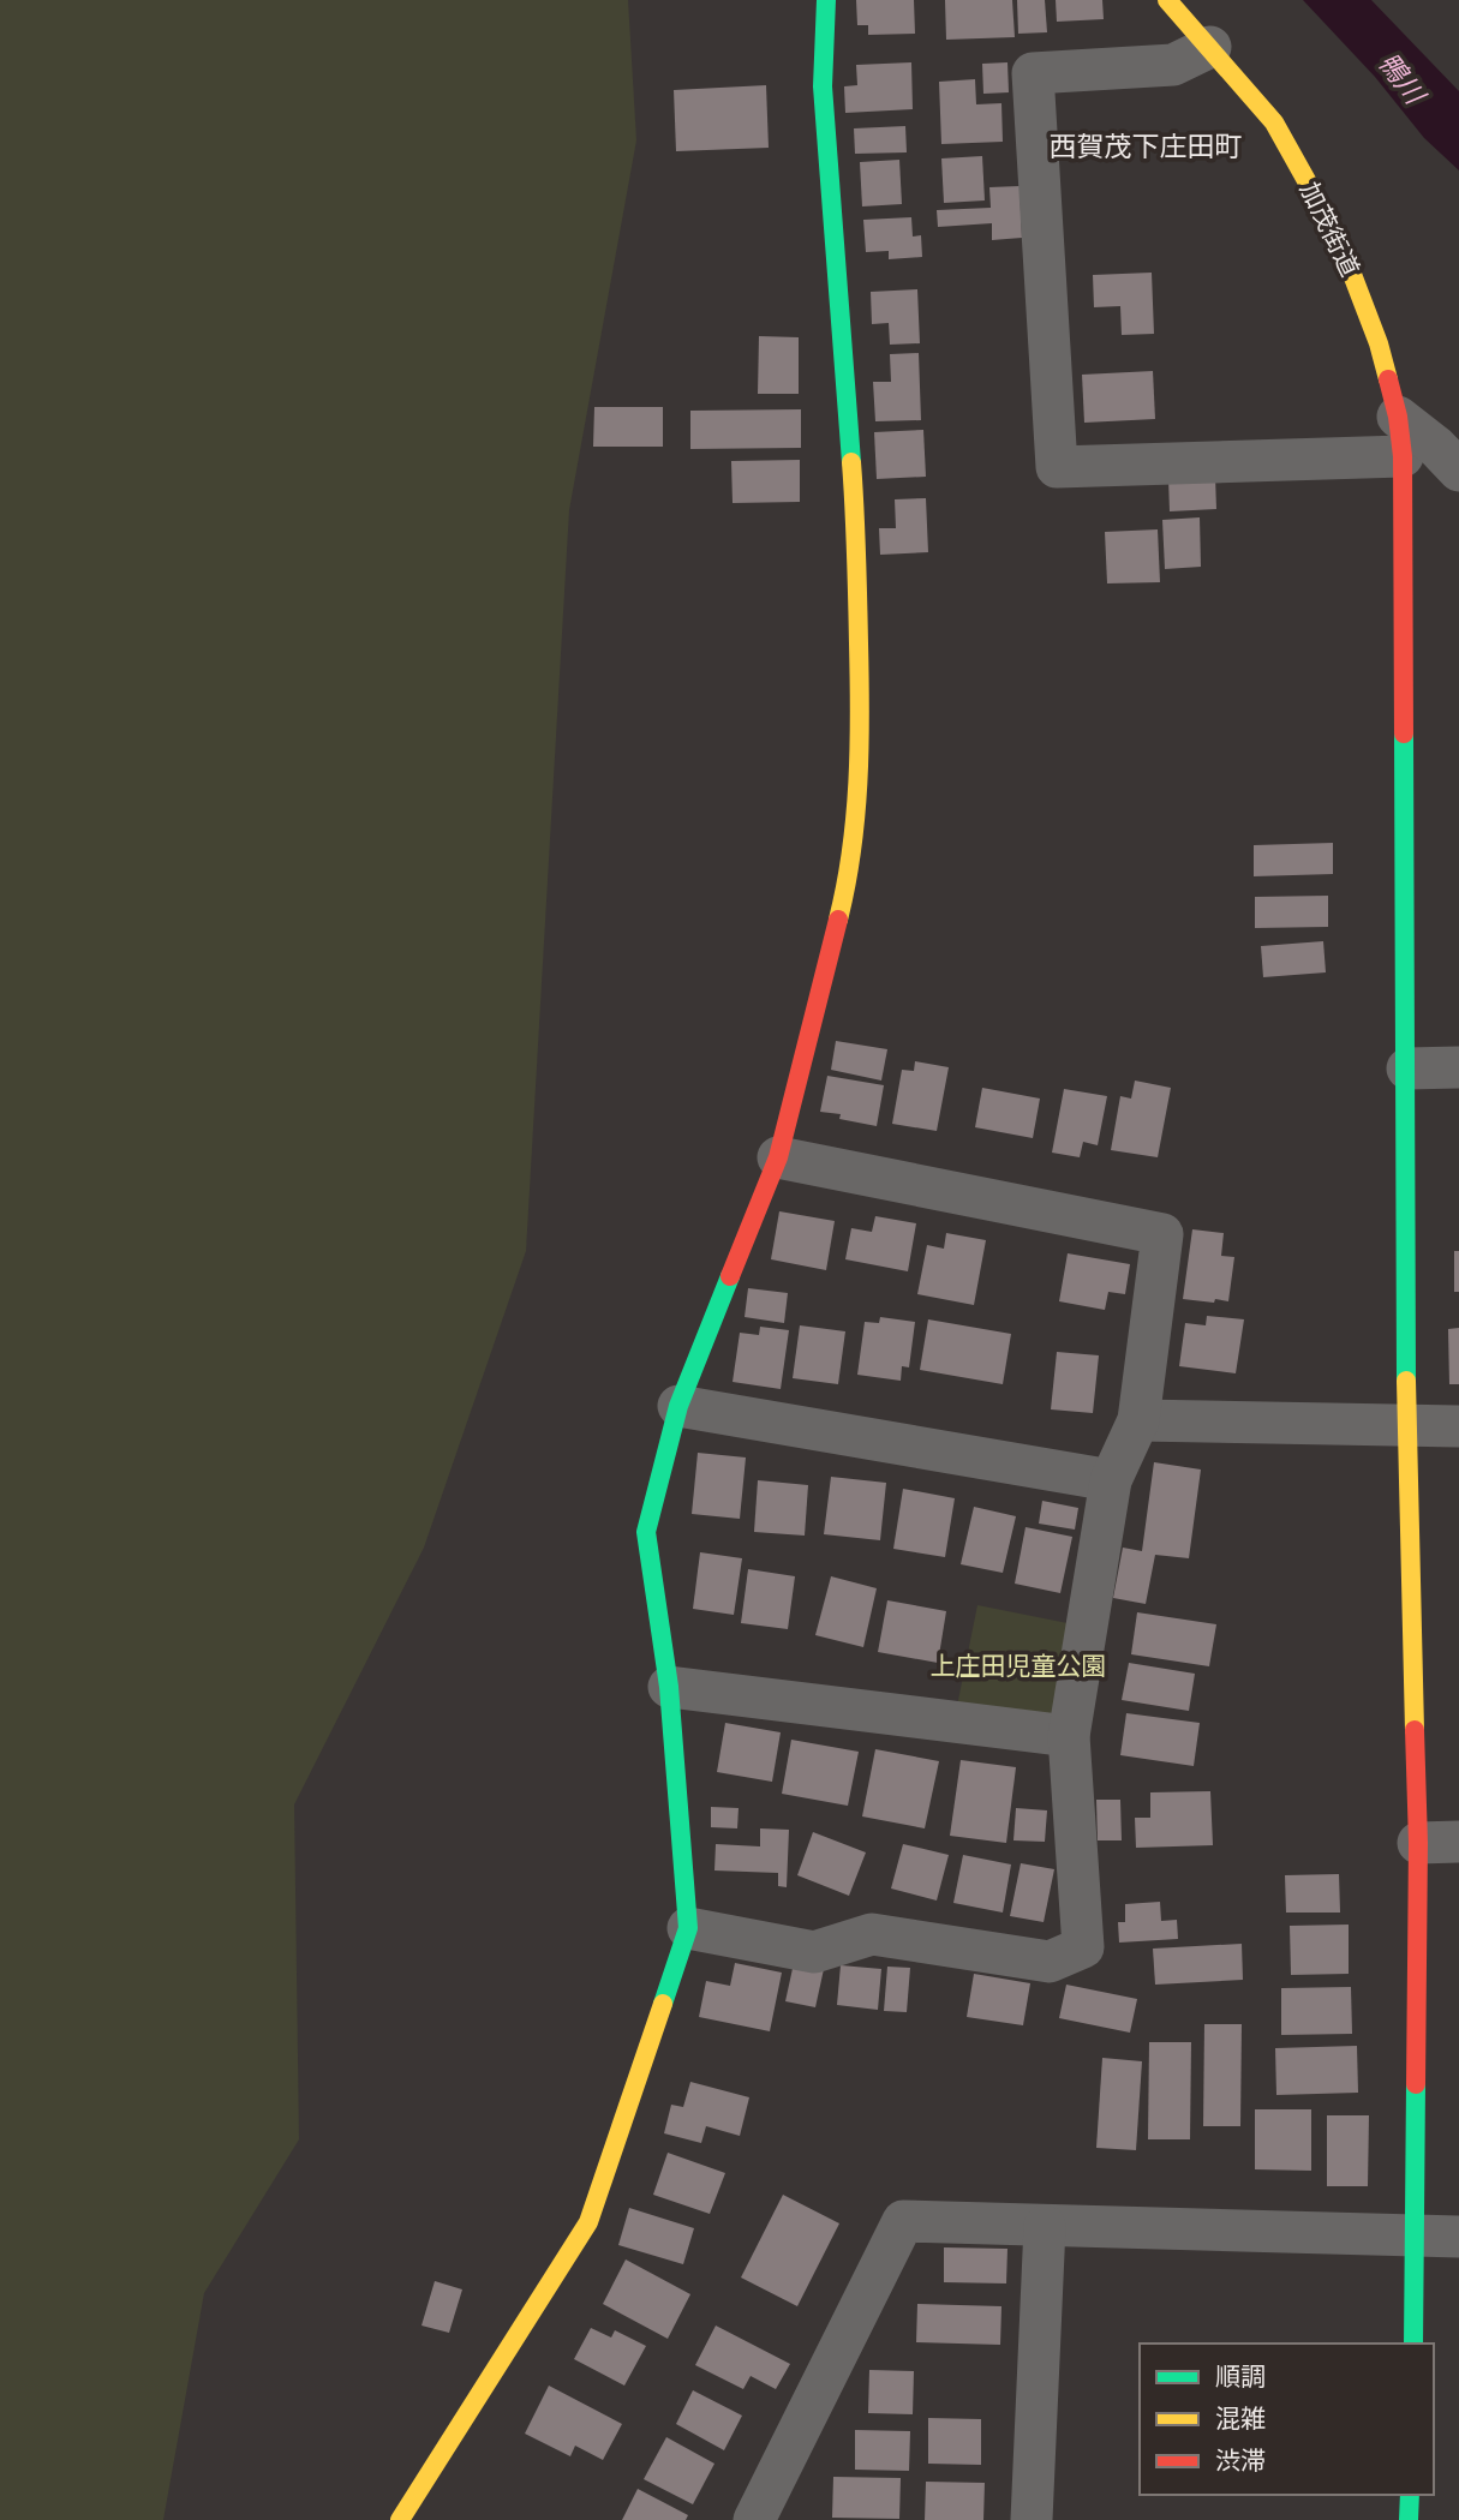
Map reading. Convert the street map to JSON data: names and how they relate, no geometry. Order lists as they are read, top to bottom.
{
  "streets": {
    "street": ["加茂街道"]
  },
  "districts": ["西賀茂下庄田町"],
  "water": ["鴨川"],
  "parks": ["上庄田児童公園"],
  "legend": ["順調", "混雑", "渋滞"]
}
